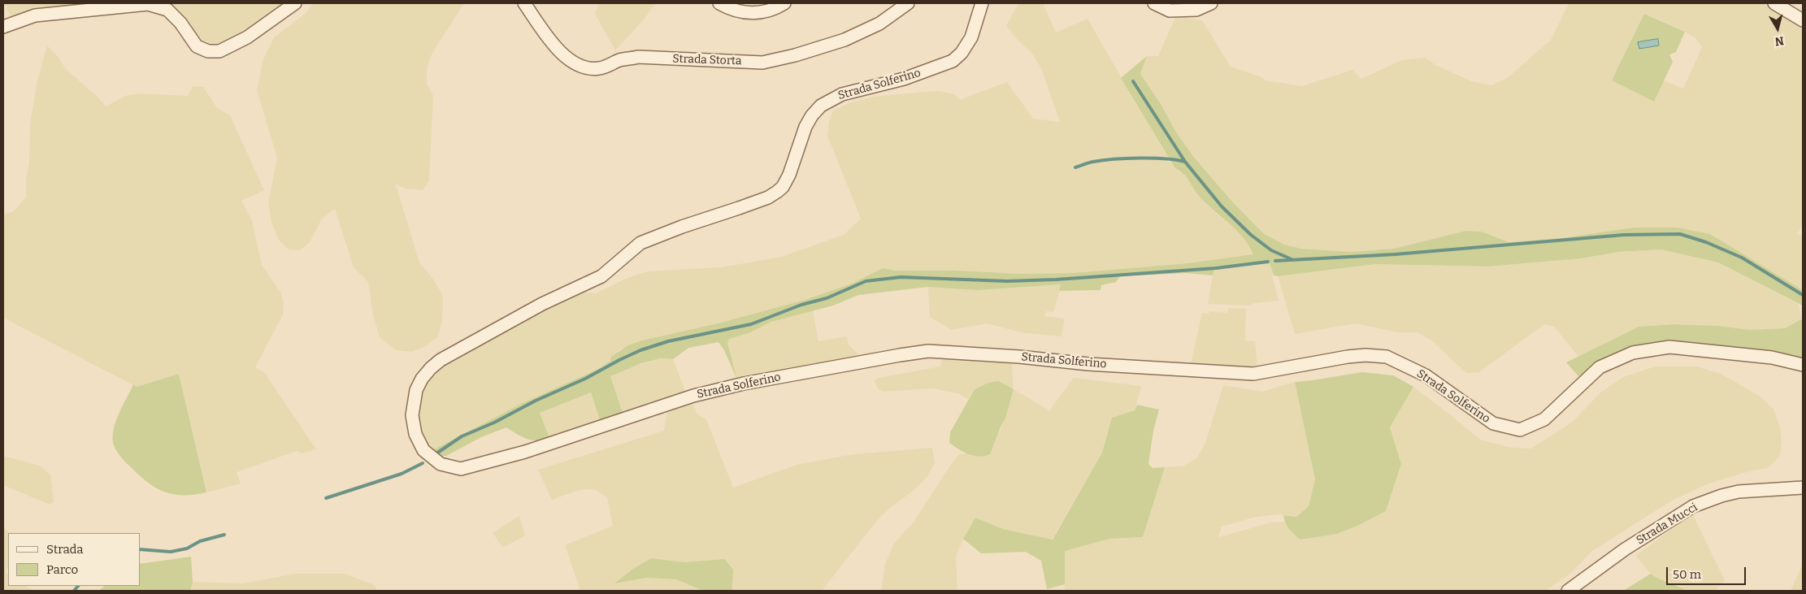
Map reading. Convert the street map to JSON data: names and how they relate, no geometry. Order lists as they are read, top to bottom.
{
  "streets": {
    "street": ["Strada Storta", "Strada Solferino", "Strada Mucci"]
  },
  "legend": ["Strada", "Parco"],
  "scale_bar": "50 m",
  "north": "bottom"
}
